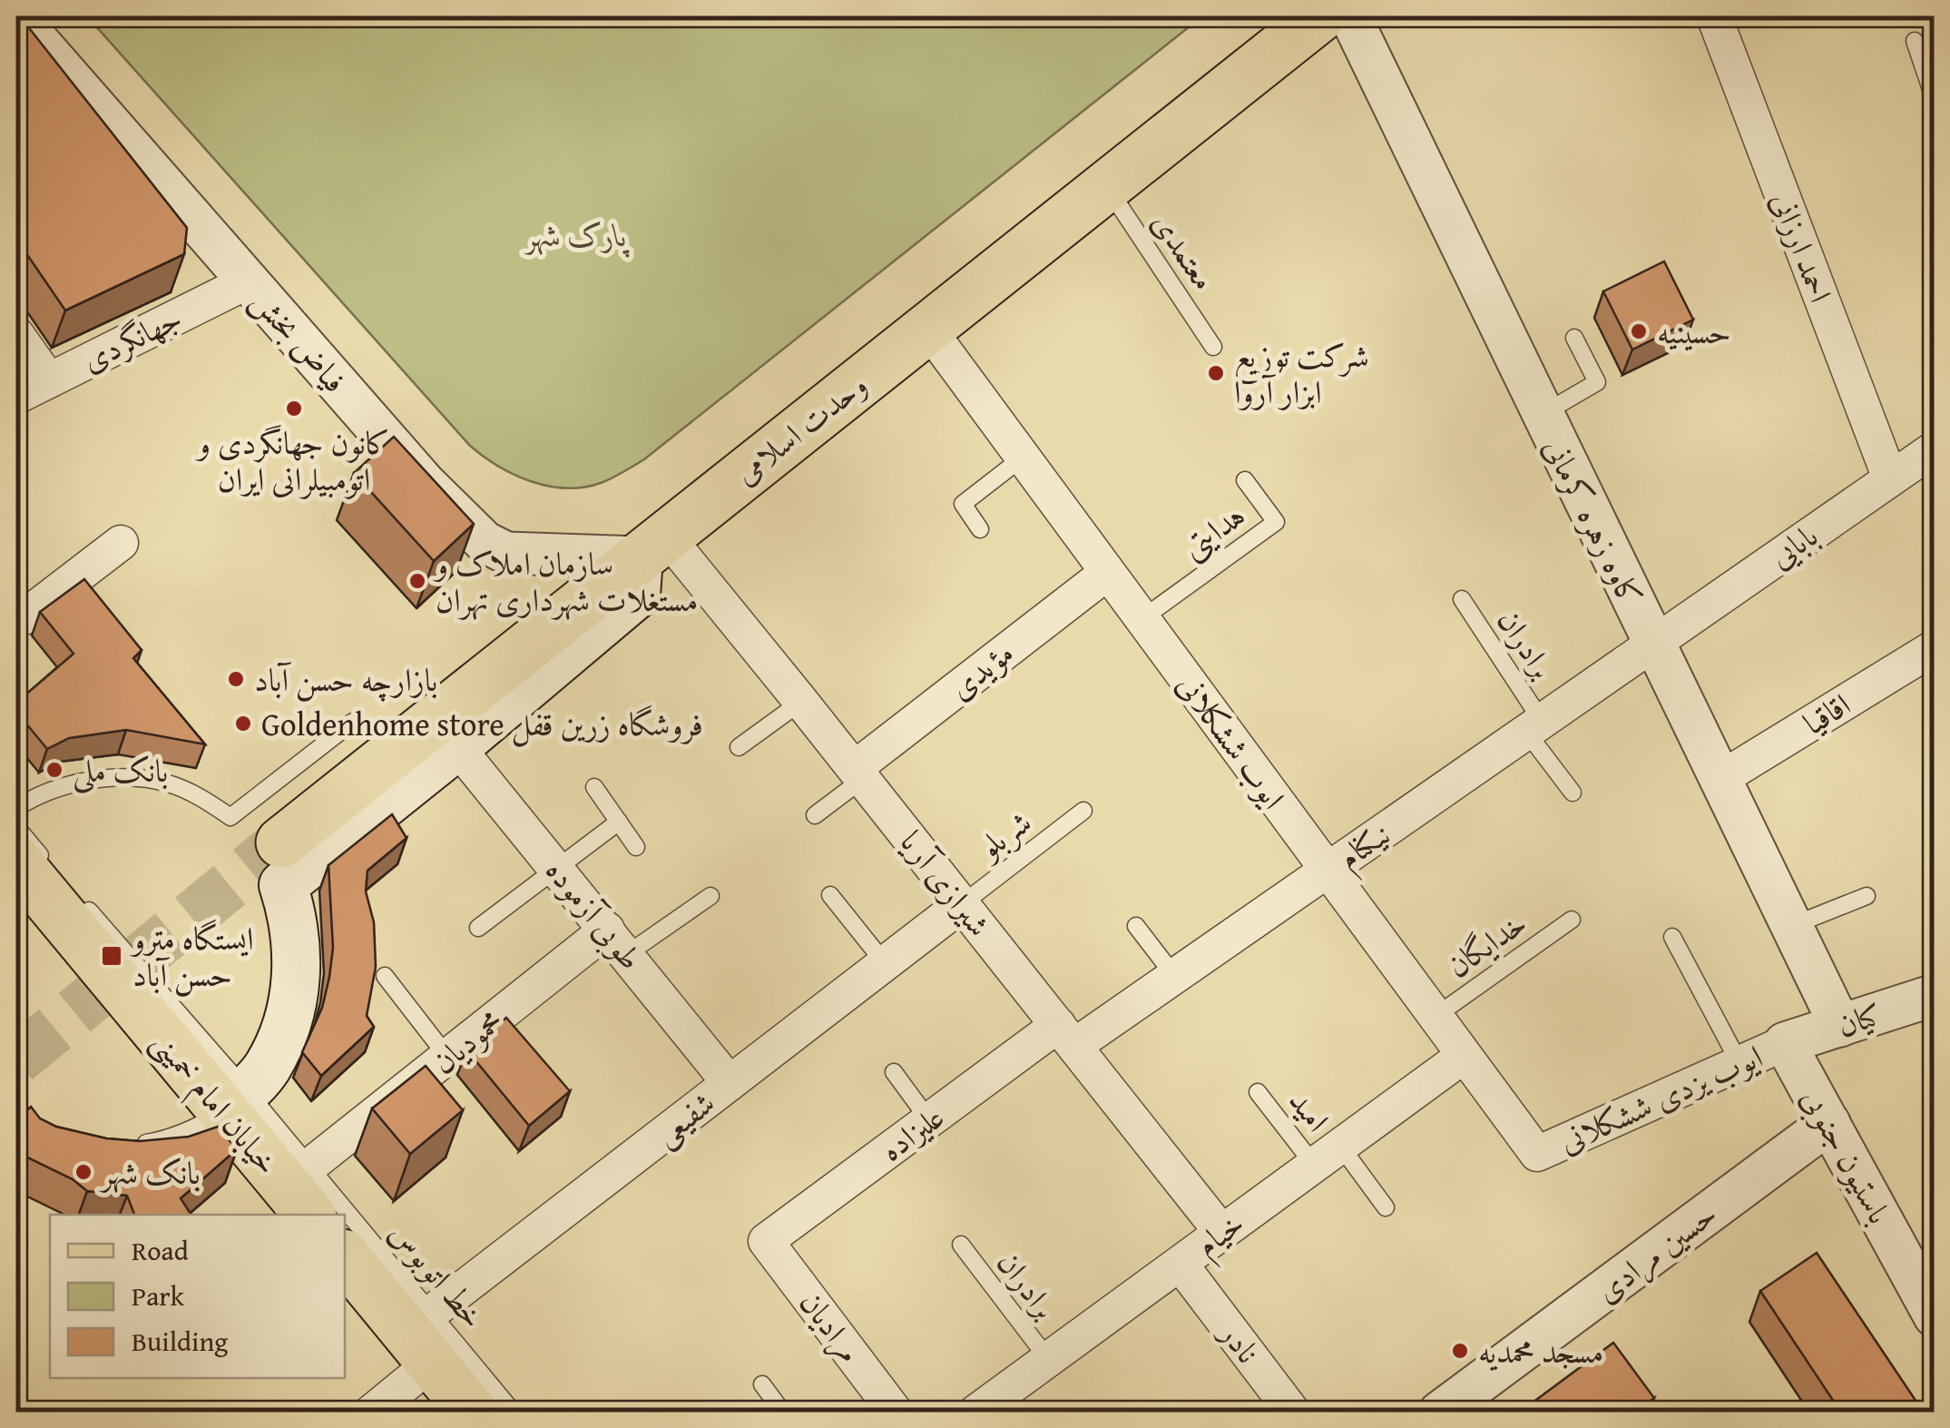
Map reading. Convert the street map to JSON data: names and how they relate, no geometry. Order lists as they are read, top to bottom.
{
  "streets": {
    "main road": ["وحدت اسلامی", "خیابان امام خمینی"],
    "street": [
      "احمد ارزانی",
      "جهانگردی",
      "فیاض بخش",
      "کاوه زهره کرمانی",
      "بابایی",
      "مؤیدی",
      "اقاقیا",
      "ایوب ششکلانی",
      "نیکنام",
      "شیرازی آریا",
      "طوبی آزموده",
      "کیان",
      "محمودیان",
      "ایوب یزدی ششکلانی",
      "شفیعی",
      "علیزاده",
      "باستیون جنوبی",
      "خیام",
      "حسین مرادی",
      "مرادیان",
      "نادر"
    ],
    "lane": [
      "معتمدی",
      "هدایتی",
      "برادران",
      "شربلو",
      "خدایگان",
      "امید",
      "خط اتوبوس"
    ]
  },
  "crossings": [
    ["احمد ارزانی", "بابایی"],
    ["معتمدی", "وحدت اسلامی"],
    ["جهانگردی", "فیاض بخش"],
    ["فیاض بخش", "وحدت اسلامی"],
    ["فیاض بخش", "شیرازی آریا"],
    ["وحدت اسلامی", "ایوب ششکلانی"],
    ["وحدت اسلامی", "شیرازی آریا"],
    ["کاوه زهره کرمانی", "بابایی"],
    ["کاوه زهره کرمانی", "اقاقیا"],
    ["کاوه زهره کرمانی", "نیکنام"],
    ["کاوه زهره کرمانی", "کیان"],
    ["هدایتی", "ایوب ششکلانی"],
    ["بابایی", "نیکنام"],
    ["برادران", "نیکنام"],
    ["برادران", "خیام"],
    ["مؤیدی", "ایوب ششکلانی"],
    ["مؤیدی", "شیرازی آریا"],
    ["ایوب ششکلانی", "نیکنام"],
    ["ایوب ششکلانی", "خدایگان"],
    ["ایوب ششکلانی", "ایوب یزدی ششکلانی"],
    ["ایوب ششکلانی", "خیام"],
    ["شربلو", "شیرازی آریا"],
    ["شربلو", "شفیعی"],
    ["نیکنام", "شیرازی آریا"],
    ["نیکنام", "علیزاده"],
    ["شیرازی آریا", "شفیعی"],
    ["شیرازی آریا", "علیزاده"],
    ["شیرازی آریا", "خیام"],
    ["طوبی آزموده", "محمودیان"],
    ["طوبی آزموده", "شفیعی"],
    ["کیان", "ایوب یزدی ششکلانی"],
    ["کیان", "باستیون جنوبی"],
    ["محمودیان", "خیابان امام خمینی"],
    ["محمودیان", "خط اتوبوس"],
    ["ایوب یزدی ششکلانی", "باستیون جنوبی"],
    ["خیابان امام خمینی", "خط اتوبوس"],
    ["امید", "خیام"],
    ["شفیعی", "خط اتوبوس"],
    ["علیزاده", "مرادیان"],
    ["باستیون جنوبی", "حسین مرادی"]
  ],
  "parks": ["پارک شهر"],
  "places": {
    "other": [
      "حسینیه",
      "شرکت توزیع ابزار آروا",
      "کانون جهانگردی و اتومبیلرانی ایران",
      "سازمان املاک و مستغلات شهرداری تهران",
      "بازارچه حسن آباد",
      "Goldenhome store فروشگاه زرین قفل",
      "بانک ملی",
      "بانک شهر",
      "مسجد محمدیه"
    ],
    "transit": ["ایستگاه مترو حسن آباد"]
  },
  "legend": ["Road", "Park", "Building"]
}
